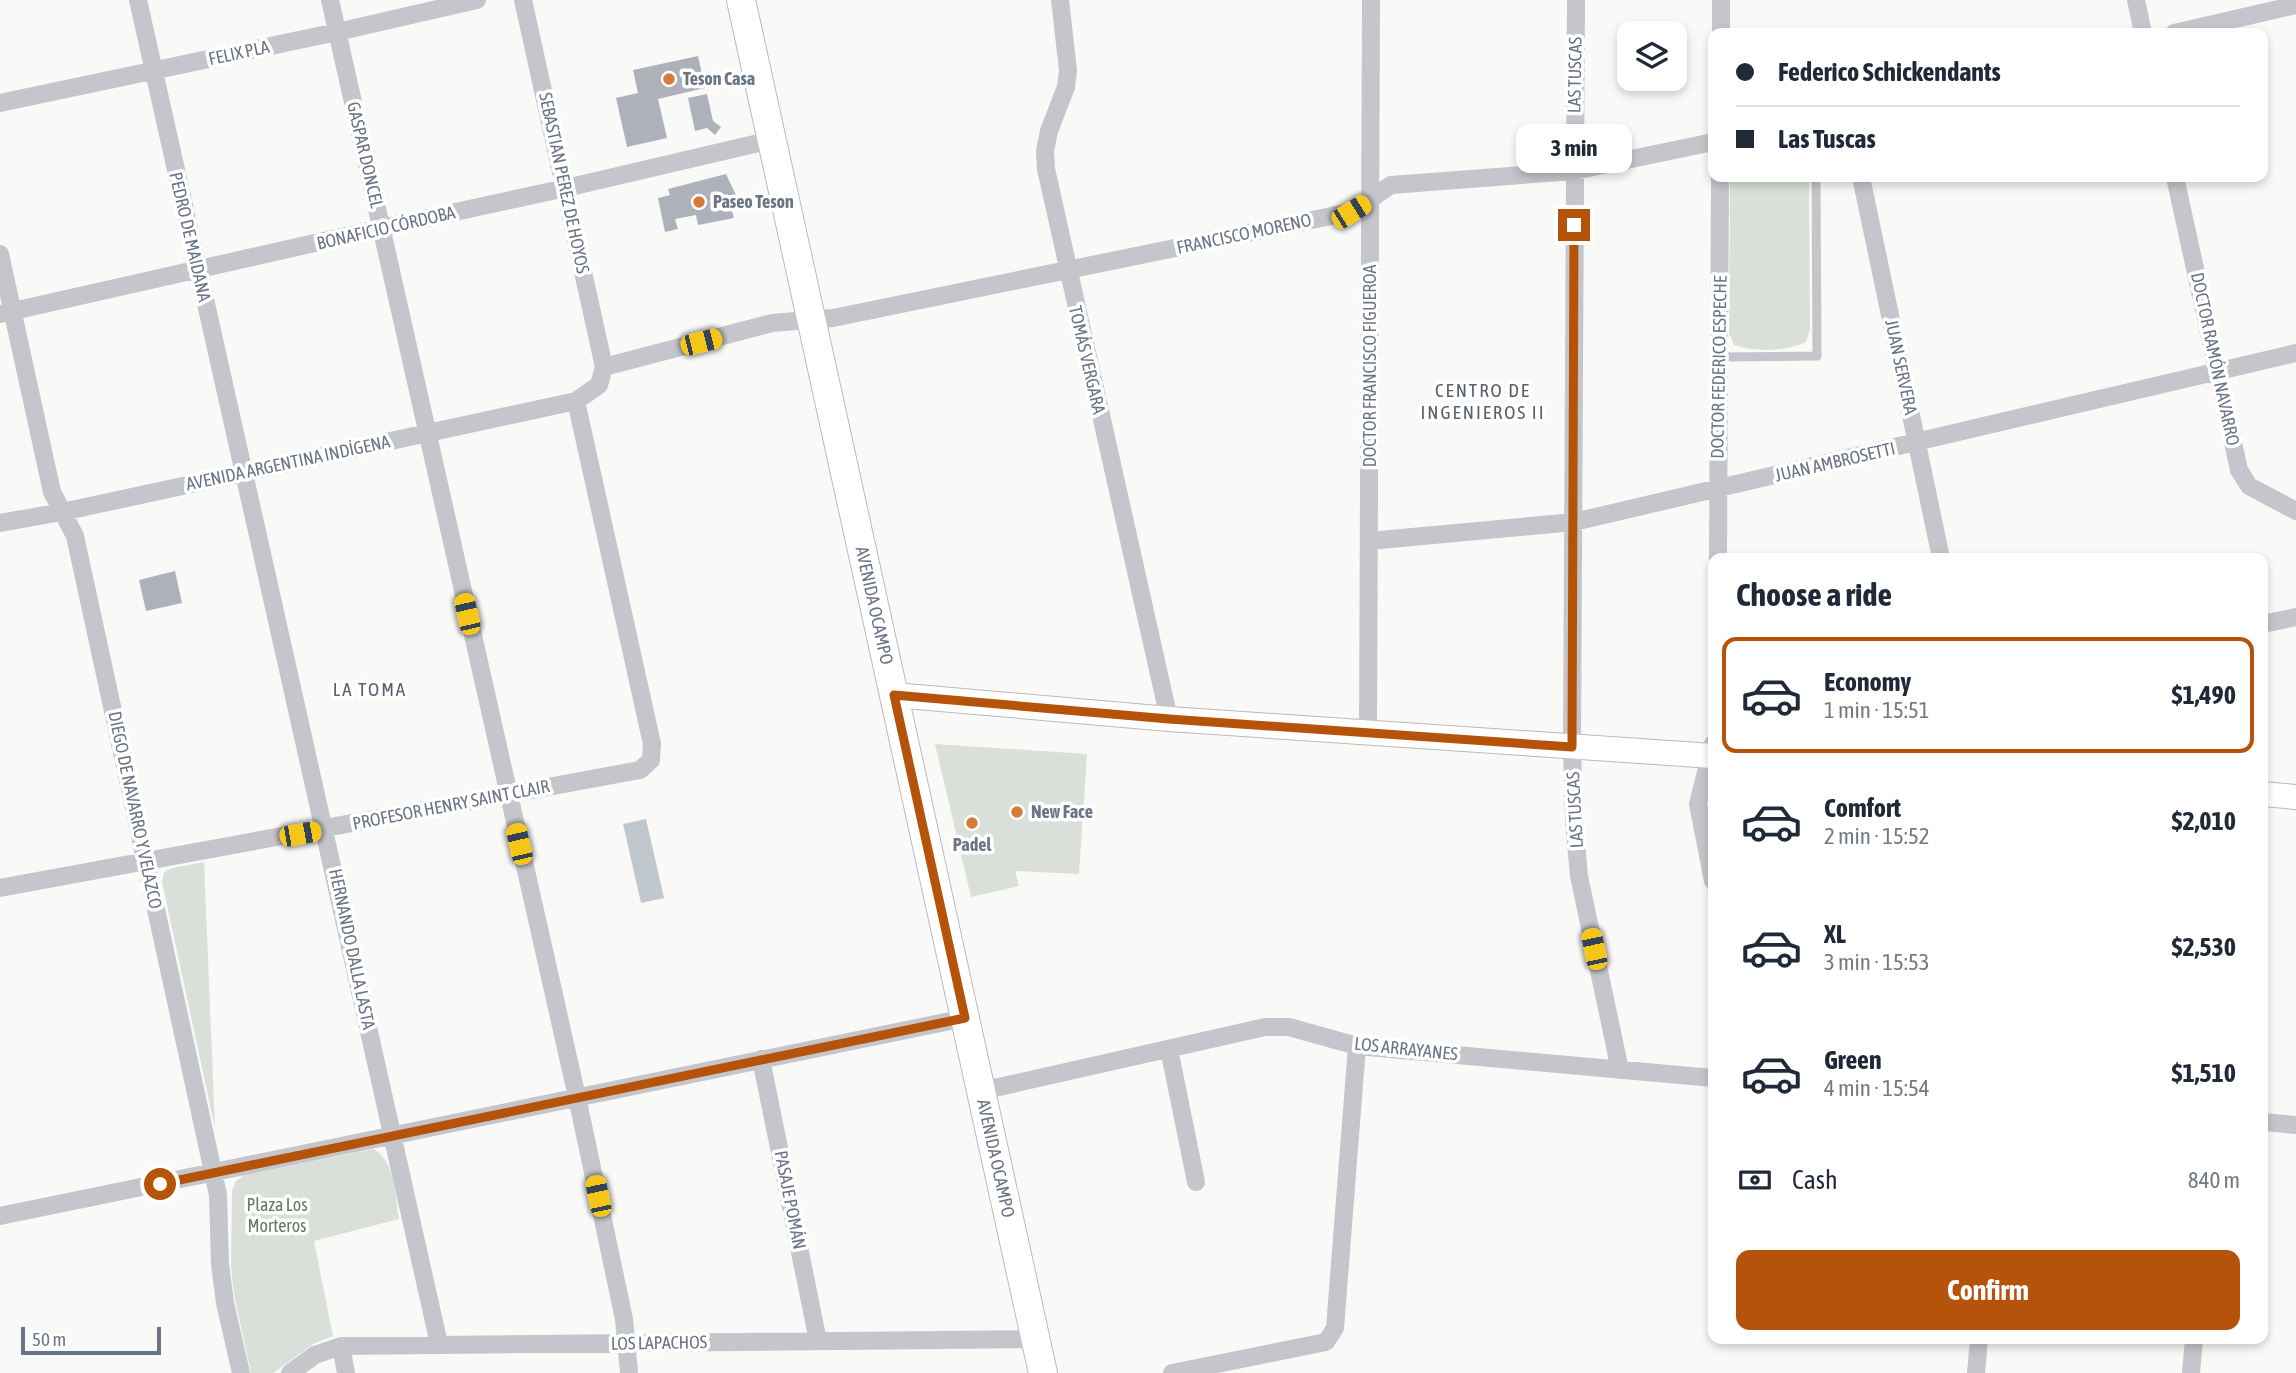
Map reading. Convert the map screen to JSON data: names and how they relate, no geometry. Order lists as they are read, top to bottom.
{
  "streets": {
    "main road": ["AVENIDA OCAMPO"],
    "street": [
      "FELIX PLA",
      "LAS TUSCAS",
      "GASPAR DONCEL",
      "SEBASTIAN PEREZ DE HOYOS",
      "BONAFICIO CÓRDOBA",
      "FRANCISCO MORENO",
      "PEDRO DE MAIDANA",
      "DOCTOR RAMÓN NAVARRO",
      "TOMÁS VERGARA",
      "DOCTOR FRANCISCO FIGUEROA",
      "DOCTOR FEDERICO ESPECHE",
      "JUAN SERVERA",
      "JUAN AMBROSETTI",
      "AVENIDA ARGENTINA INDÍGENA",
      "PROFESOR HENRY SAINT CLAIR",
      "DIEGO DE NAVARRO Y VELAZCO",
      "HERNANDO DALLA LASTA",
      "LOS ARRAYANES",
      "PASAJE POMÁN",
      "LOS LAPACHOS"
    ]
  },
  "crossings": [
    ["FELIX PLA", "GASPAR DONCEL"],
    ["FELIX PLA", "PEDRO DE MAIDANA"],
    ["LAS TUSCAS", "FRANCISCO MORENO"],
    ["LAS TUSCAS", "JUAN AMBROSETTI"],
    ["LAS TUSCAS", "LOS ARRAYANES"],
    ["GASPAR DONCEL", "BONAFICIO CÓRDOBA"],
    ["GASPAR DONCEL", "AVENIDA ARGENTINA INDÍGENA"],
    ["GASPAR DONCEL", "PROFESOR HENRY SAINT CLAIR"],
    ["GASPAR DONCEL", "LOS LAPACHOS"],
    ["SEBASTIAN PEREZ DE HOYOS", "BONAFICIO CÓRDOBA"],
    ["BONAFICIO CÓRDOBA", "PEDRO DE MAIDANA"],
    ["BONAFICIO CÓRDOBA", "AVENIDA OCAMPO"],
    ["BONAFICIO CÓRDOBA", "DIEGO DE NAVARRO Y VELAZCO"],
    ["FRANCISCO MORENO", "TOMÁS VERGARA"],
    ["FRANCISCO MORENO", "DOCTOR FRANCISCO FIGUEROA"],
    ["FRANCISCO MORENO", "AVENIDA OCAMPO"],
    ["PEDRO DE MAIDANA", "AVENIDA ARGENTINA INDÍGENA"],
    ["PEDRO DE MAIDANA", "HERNANDO DALLA LASTA"],
    ["DOCTOR RAMÓN NAVARRO", "JUAN AMBROSETTI"],
    ["DOCTOR FRANCISCO FIGUEROA", "JUAN AMBROSETTI"],
    ["DOCTOR FEDERICO ESPECHE", "JUAN AMBROSETTI"],
    ["JUAN SERVERA", "JUAN AMBROSETTI"],
    ["AVENIDA ARGENTINA INDÍGENA", "PROFESOR HENRY SAINT CLAIR"],
    ["AVENIDA ARGENTINA INDÍGENA", "DIEGO DE NAVARRO Y VELAZCO"],
    ["AVENIDA ARGENTINA INDÍGENA", "HERNANDO DALLA LASTA"],
    ["AVENIDA OCAMPO", "LOS ARRAYANES"],
    ["AVENIDA OCAMPO", "LOS LAPACHOS"],
    ["PROFESOR HENRY SAINT CLAIR", "DIEGO DE NAVARRO Y VELAZCO"],
    ["PROFESOR HENRY SAINT CLAIR", "HERNANDO DALLA LASTA"],
    ["HERNANDO DALLA LASTA", "LOS LAPACHOS"],
    ["PASAJE POMÁN", "LOS LAPACHOS"]
  ],
  "districts": ["CENTRO DE INGENIEROS II", "LA TOMA"],
  "parks": ["Plaza Los Morteros"],
  "places": [
    "Teson Casa",
    "Paseo Teson",
    "New Face",
    "Padel"
  ],
  "scale_bar": "50 m",
  "page": {
    "banner": ["Federico Schickendants", "Las Tuscas"],
    "bubble": "3 min",
    "heading": "Choose a ride",
    "list": [
      {
        "name": "Economy",
        "note": "1 min · 15:51",
        "value": "$1,490"
      },
      {
        "name": "Comfort",
        "note": "2 min · 15:52",
        "value": "$2,010"
      },
      {
        "name": "XL",
        "note": "3 min · 15:53",
        "value": "$2,530"
      },
      {
        "name": "Green",
        "note": "4 min · 15:54",
        "value": "$1,510"
      }
    ],
    "pay": ["Cash", "840 m"],
    "buttons": "Confirm",
    "scale": "50 m"
  }
}
